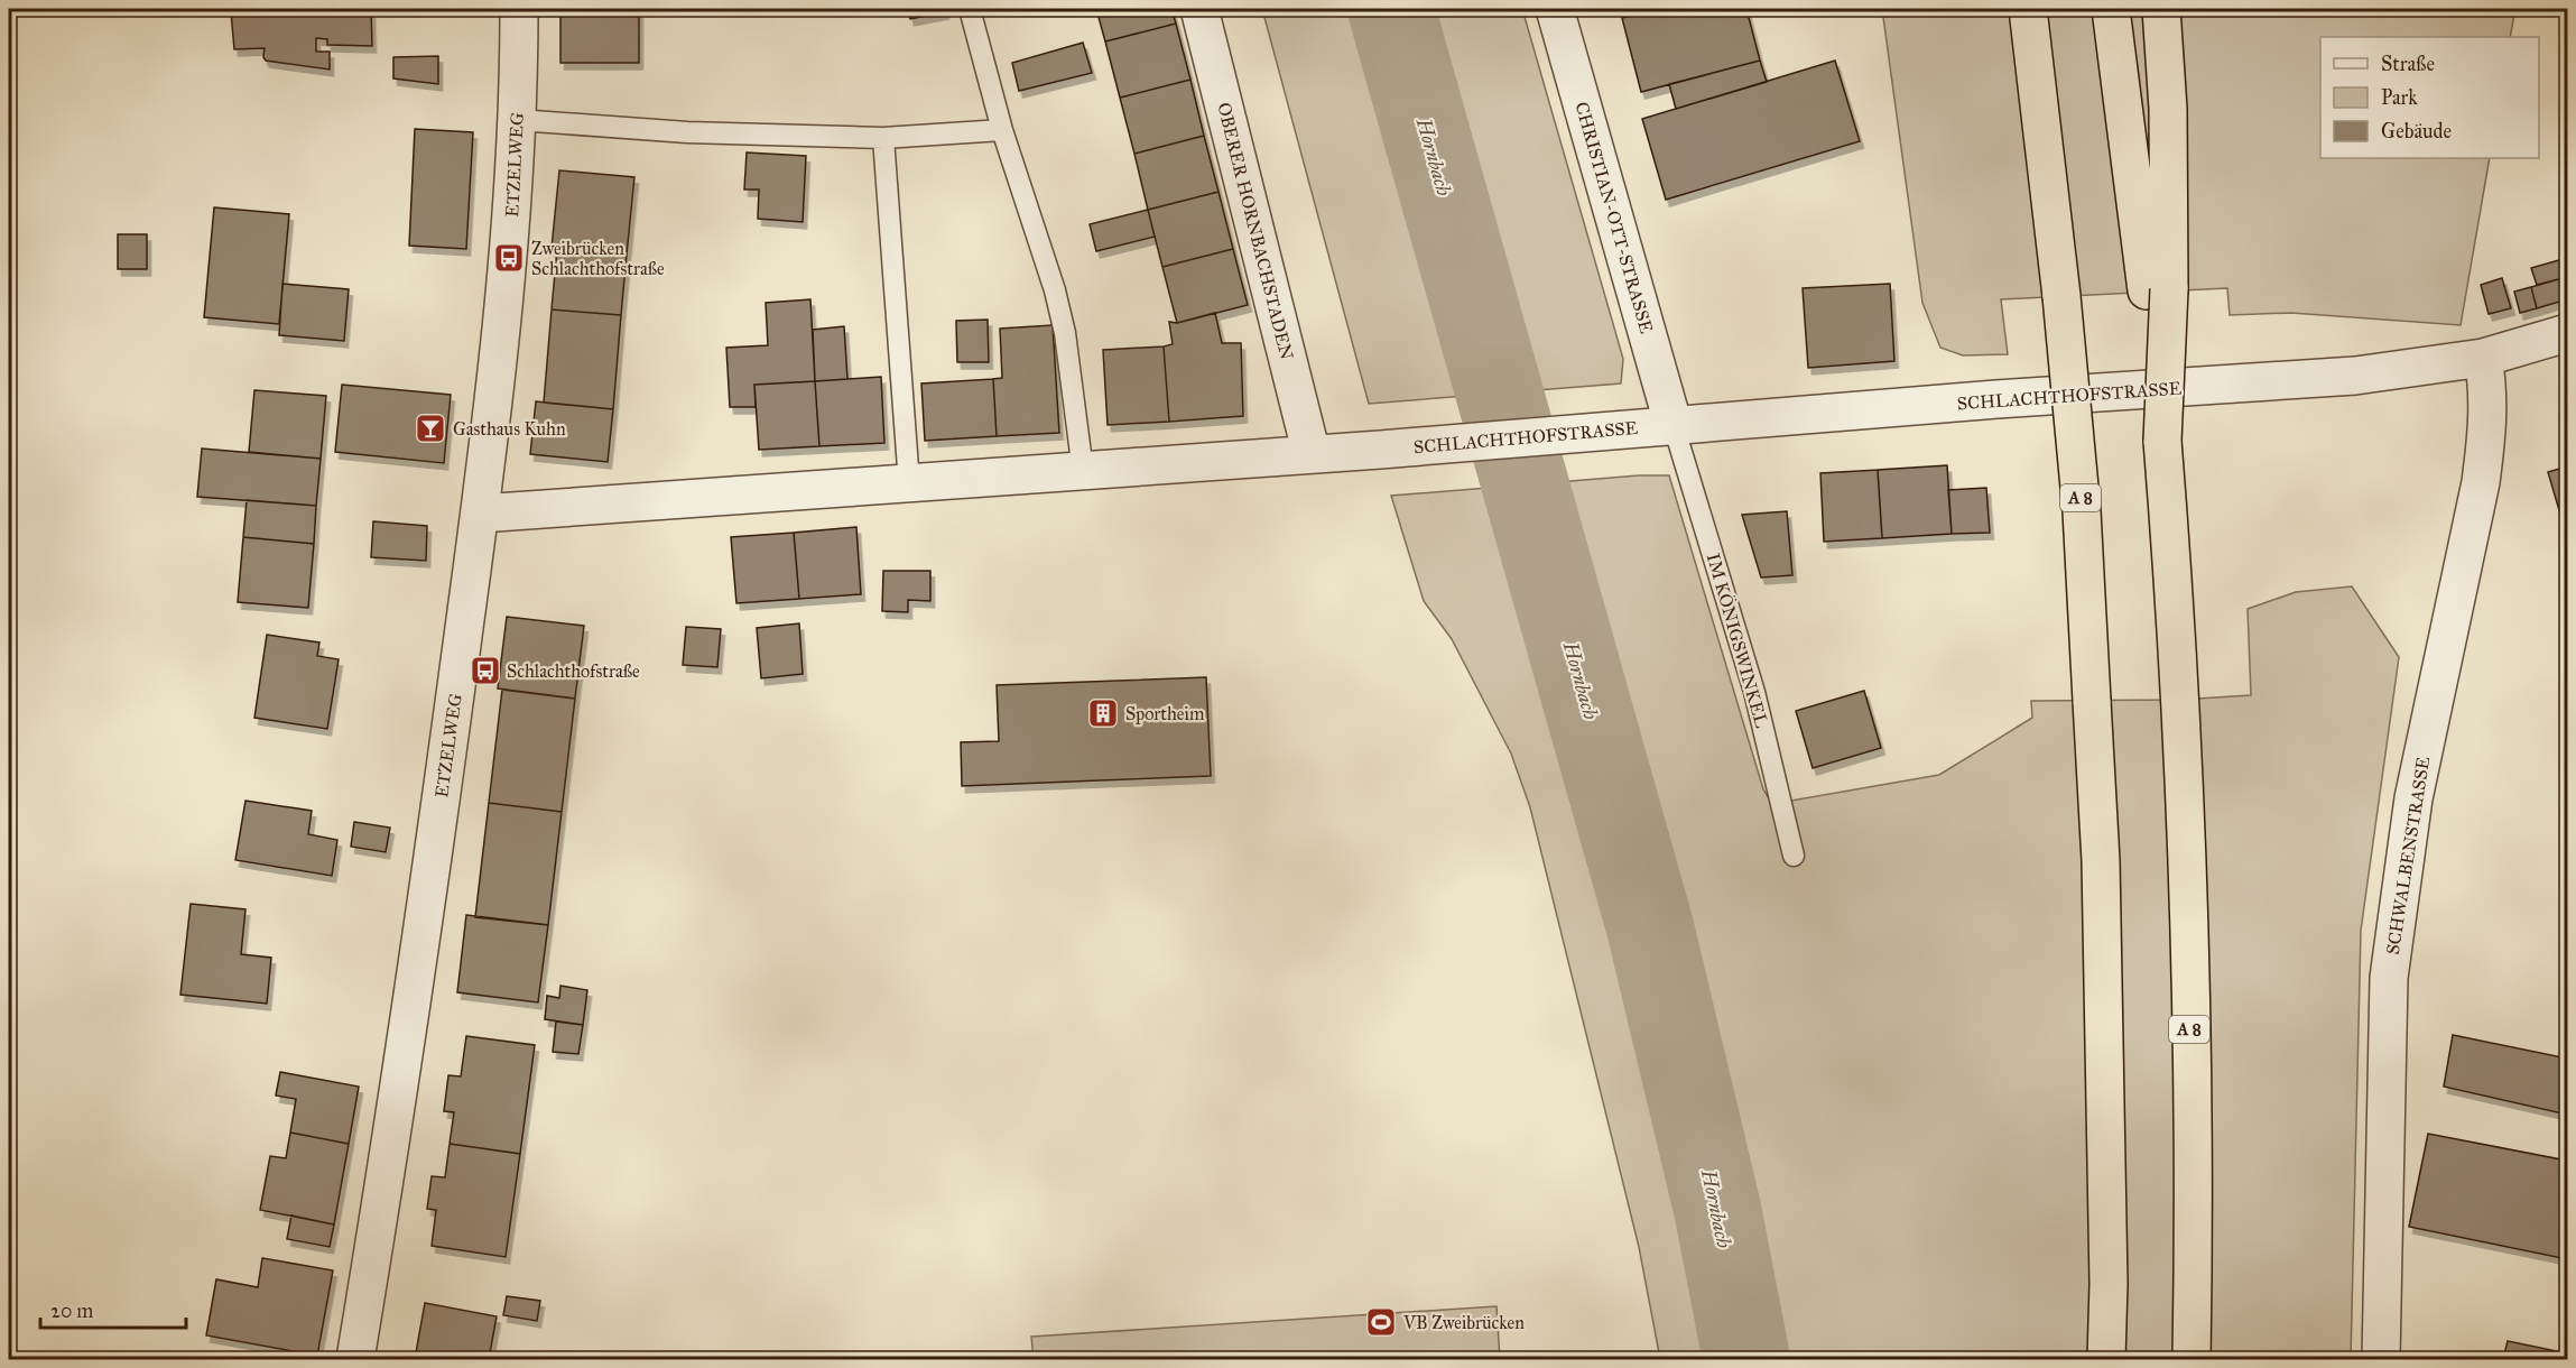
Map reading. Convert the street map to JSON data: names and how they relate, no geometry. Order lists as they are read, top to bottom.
{
  "streets": {
    "highway": ["A 8"],
    "street": [
      "ETZELWEG",
      "CHRISTIAN-OTT-STRASSE",
      "OBERER HORNBACHSTADEN",
      "SCHLACHTHOFSTRASSE",
      "SCHWALBENSTRASSE"
    ],
    "lane": ["IM KÖNIGSWINKEL"]
  },
  "crossings": [
    ["ETZELWEG", "SCHLACHTHOFSTRASSE"],
    ["CHRISTIAN-OTT-STRASSE", "SCHLACHTHOFSTRASSE"],
    ["CHRISTIAN-OTT-STRASSE", "IM KÖNIGSWINKEL"],
    ["OBERER HORNBACHSTADEN", "SCHLACHTHOFSTRASSE"],
    ["SCHLACHTHOFSTRASSE", "IM KÖNIGSWINKEL"],
    ["SCHLACHTHOFSTRASSE", "SCHWALBENSTRASSE"]
  ],
  "water": ["Hornbach"],
  "places": {
    "bus stop": ["Zweibrücken Schlachthofstraße", "Schlachthofstraße"],
    "bar": ["Gasthaus Kuhn"],
    "building": ["Sportheim"],
    "sports": ["VB Zweibrücken"]
  },
  "legend": ["Straße", "Park", "Gebäude"],
  "scale_bar": "20 m"
}
